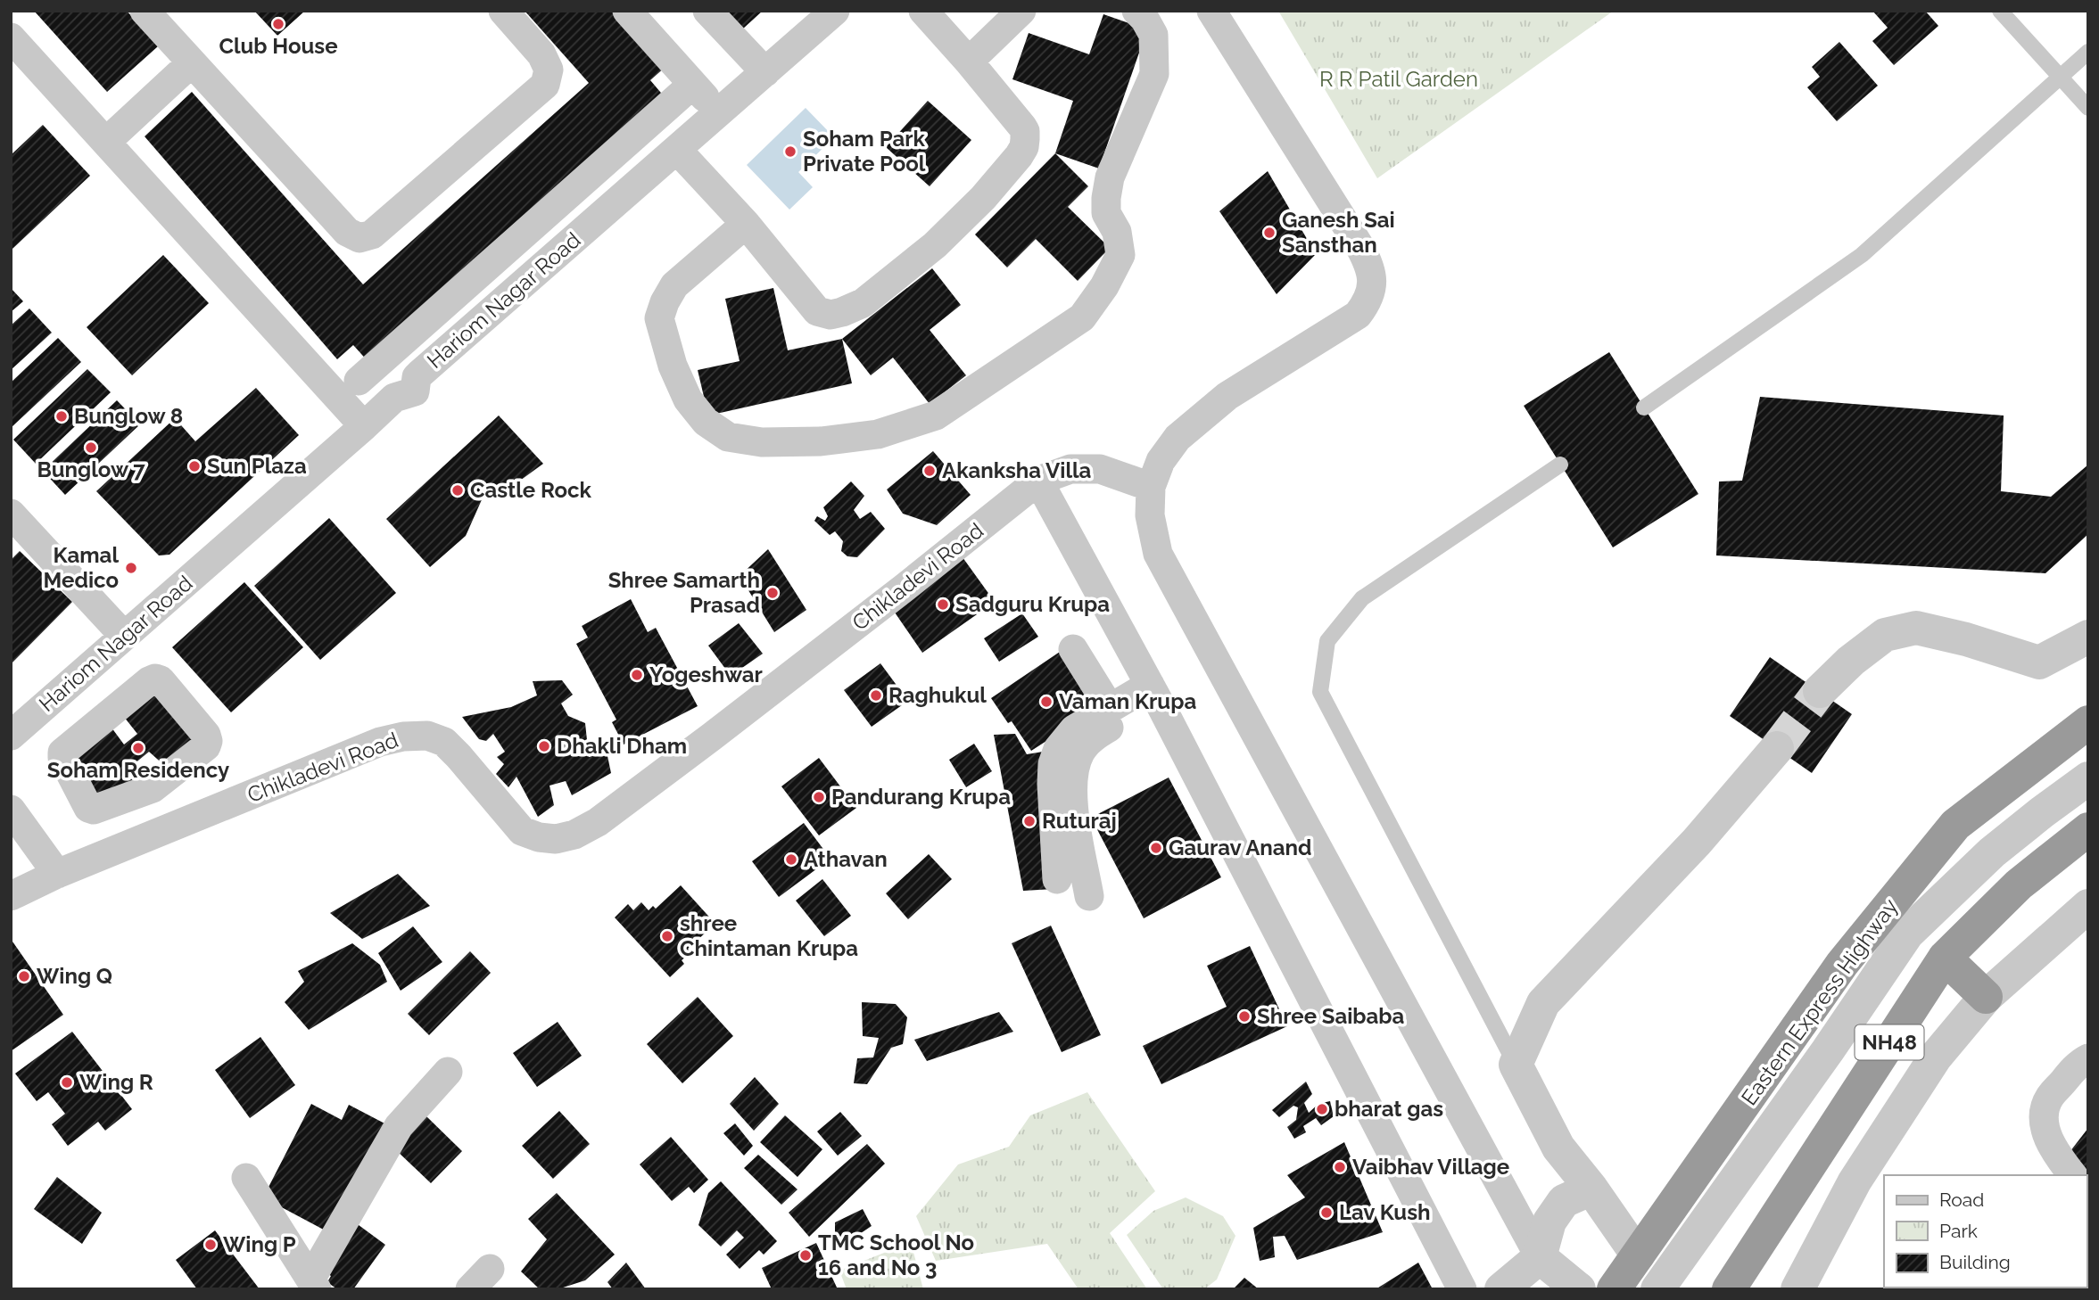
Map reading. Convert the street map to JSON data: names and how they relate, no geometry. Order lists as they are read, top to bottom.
{
  "streets": {
    "highway": ["Eastern Express Highway", "NH48"],
    "street": ["Hariom Nagar Road", "Chikladevi Road"]
  },
  "parks": ["R R Patil Garden"],
  "places": [
    "Club House",
    "Soham Park Private Pool",
    "Ganesh Sai Sansthan",
    "Bunglow 8",
    "Bunglow 7",
    "Sun Plaza",
    "Akanksha Villa",
    "Castle Rock",
    "Kamal Medico",
    "Shree Samarth Prasad",
    "Sadguru Krupa",
    "Yogeshwar",
    "Raghukul",
    "Vaman Krupa",
    "Dhakli Dham",
    "Soham Residency",
    "Pandurang Krupa",
    "Ruturaj",
    "Gaurav Anand",
    "Athavan",
    "shree Chintaman Krupa",
    "Wing Q",
    "Shree Saibaba",
    "Wing R",
    "bharat gas",
    "Vaibhav Village",
    "Lav Kush",
    "Wing P",
    "TMC School No 16 and No 3"
  ],
  "legend": ["Road", "Park", "Building"]
}
